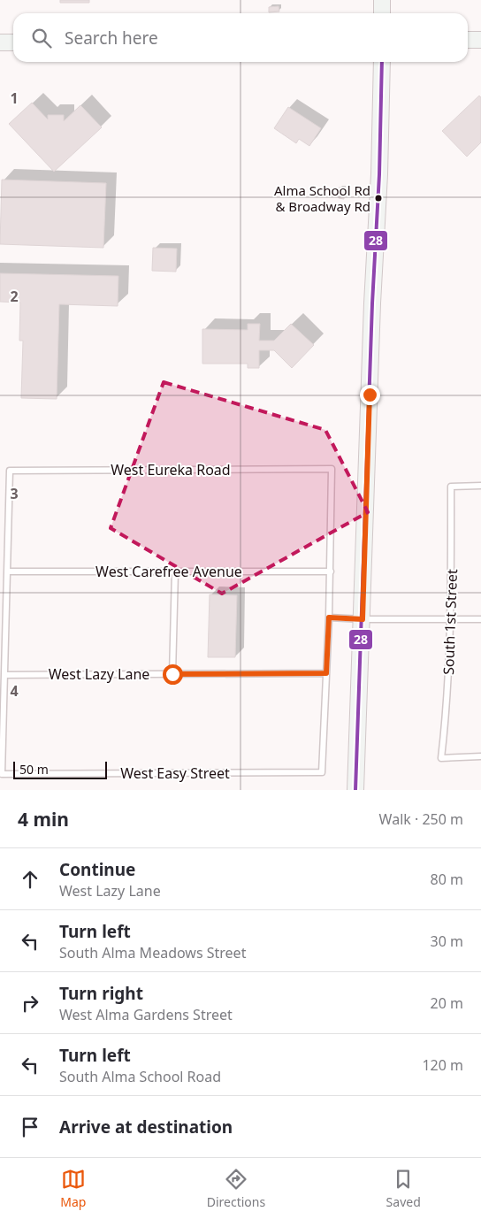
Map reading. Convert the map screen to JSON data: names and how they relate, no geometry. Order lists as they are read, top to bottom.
{
  "streets": {
    "lane": [
      "West Eureka Road",
      "West Carefree Avenue",
      "South 1st Street",
      "West Lazy Lane",
      "West Easy Street"
    ]
  },
  "crossings": [
    ["West Eureka Road", "West Carefree Avenue"],
    ["West Lazy Lane", "West Easy Street"]
  ],
  "places": ["Alma School Rd & Broadway Rd"],
  "lines": ["transit line 28"],
  "scale_bar": "50 m",
  "page": {
    "search": "Search here",
    "scale": "50 m",
    "heading": ["4 min", "Walk · 250 m"],
    "list": [
      ["Continue", "West Lazy Lane", "80 m"],
      ["Turn left", "South Alma Meadows Street", "30 m"],
      ["Turn right", "West Alma Gardens Street", "20 m"],
      ["Turn left", "South Alma School Road", "120 m"],
      "Arrive at destination"
    ],
    "nav": ["Map", "Directions", "Saved"]
  },
  "grid": {
    "rows": [
      "1",
      "2",
      "3",
      "4"
    ]
  }
}
